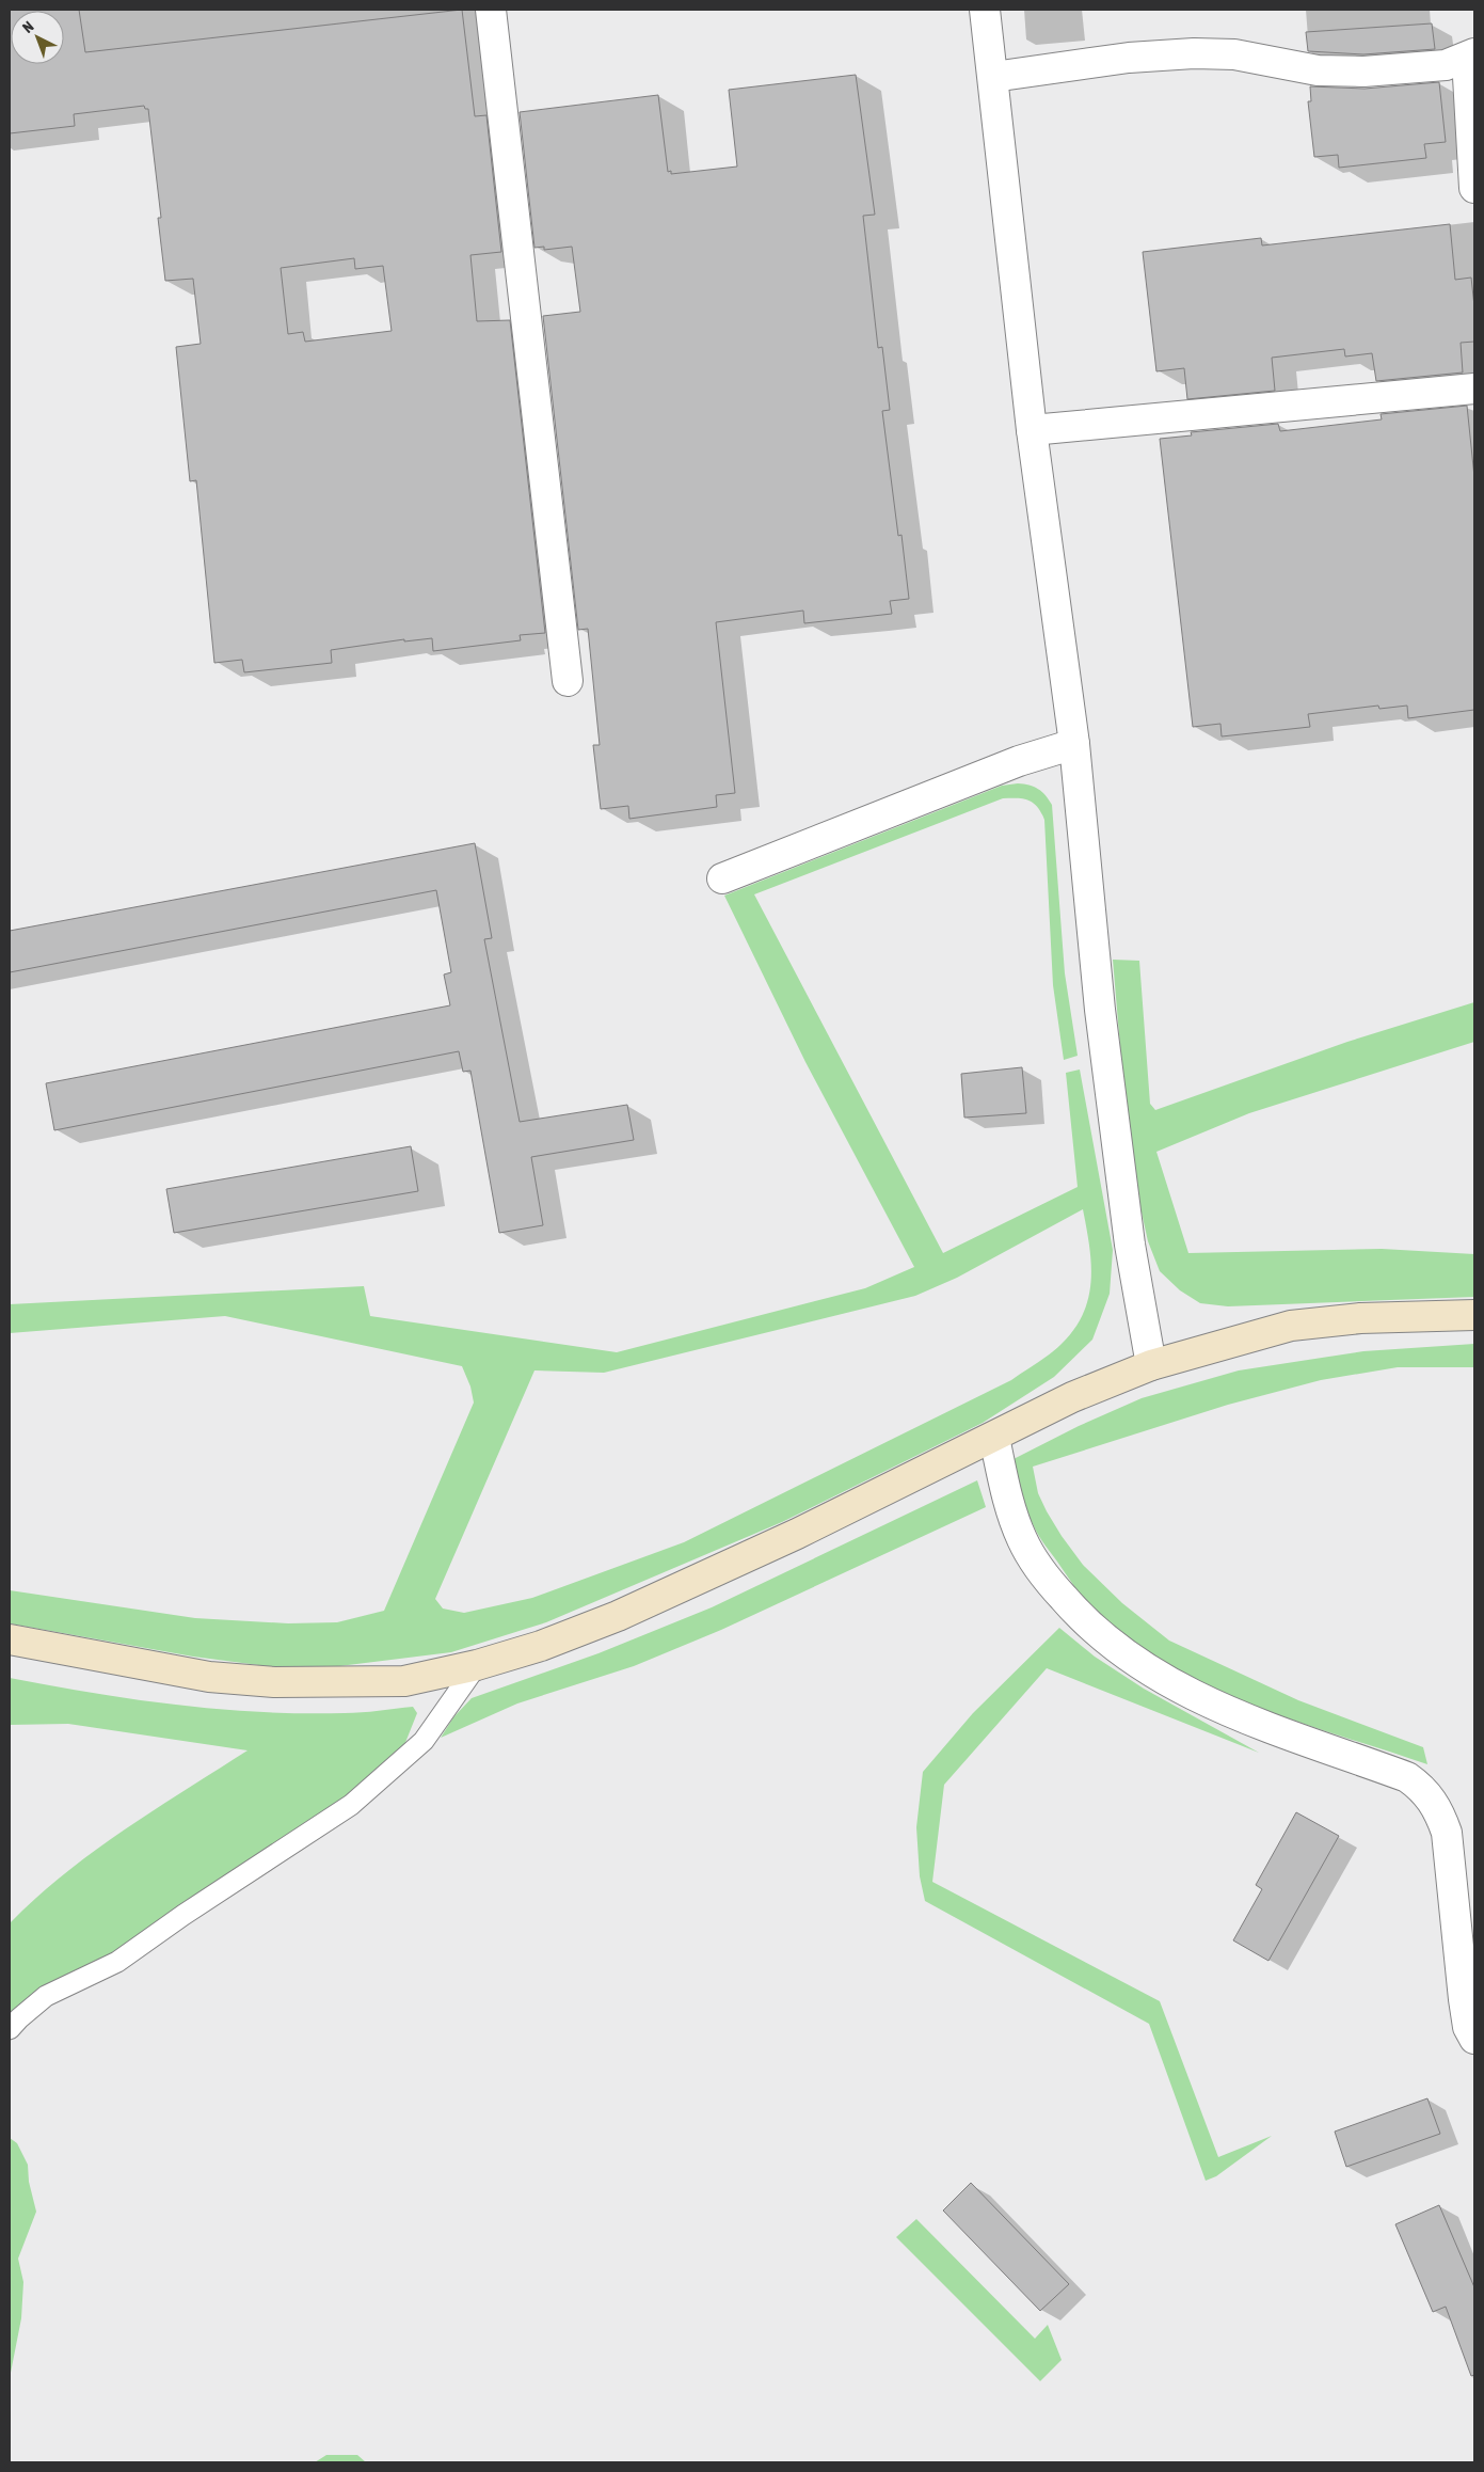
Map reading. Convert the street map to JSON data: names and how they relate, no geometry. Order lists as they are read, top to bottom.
{
  "north": "top left"
}
